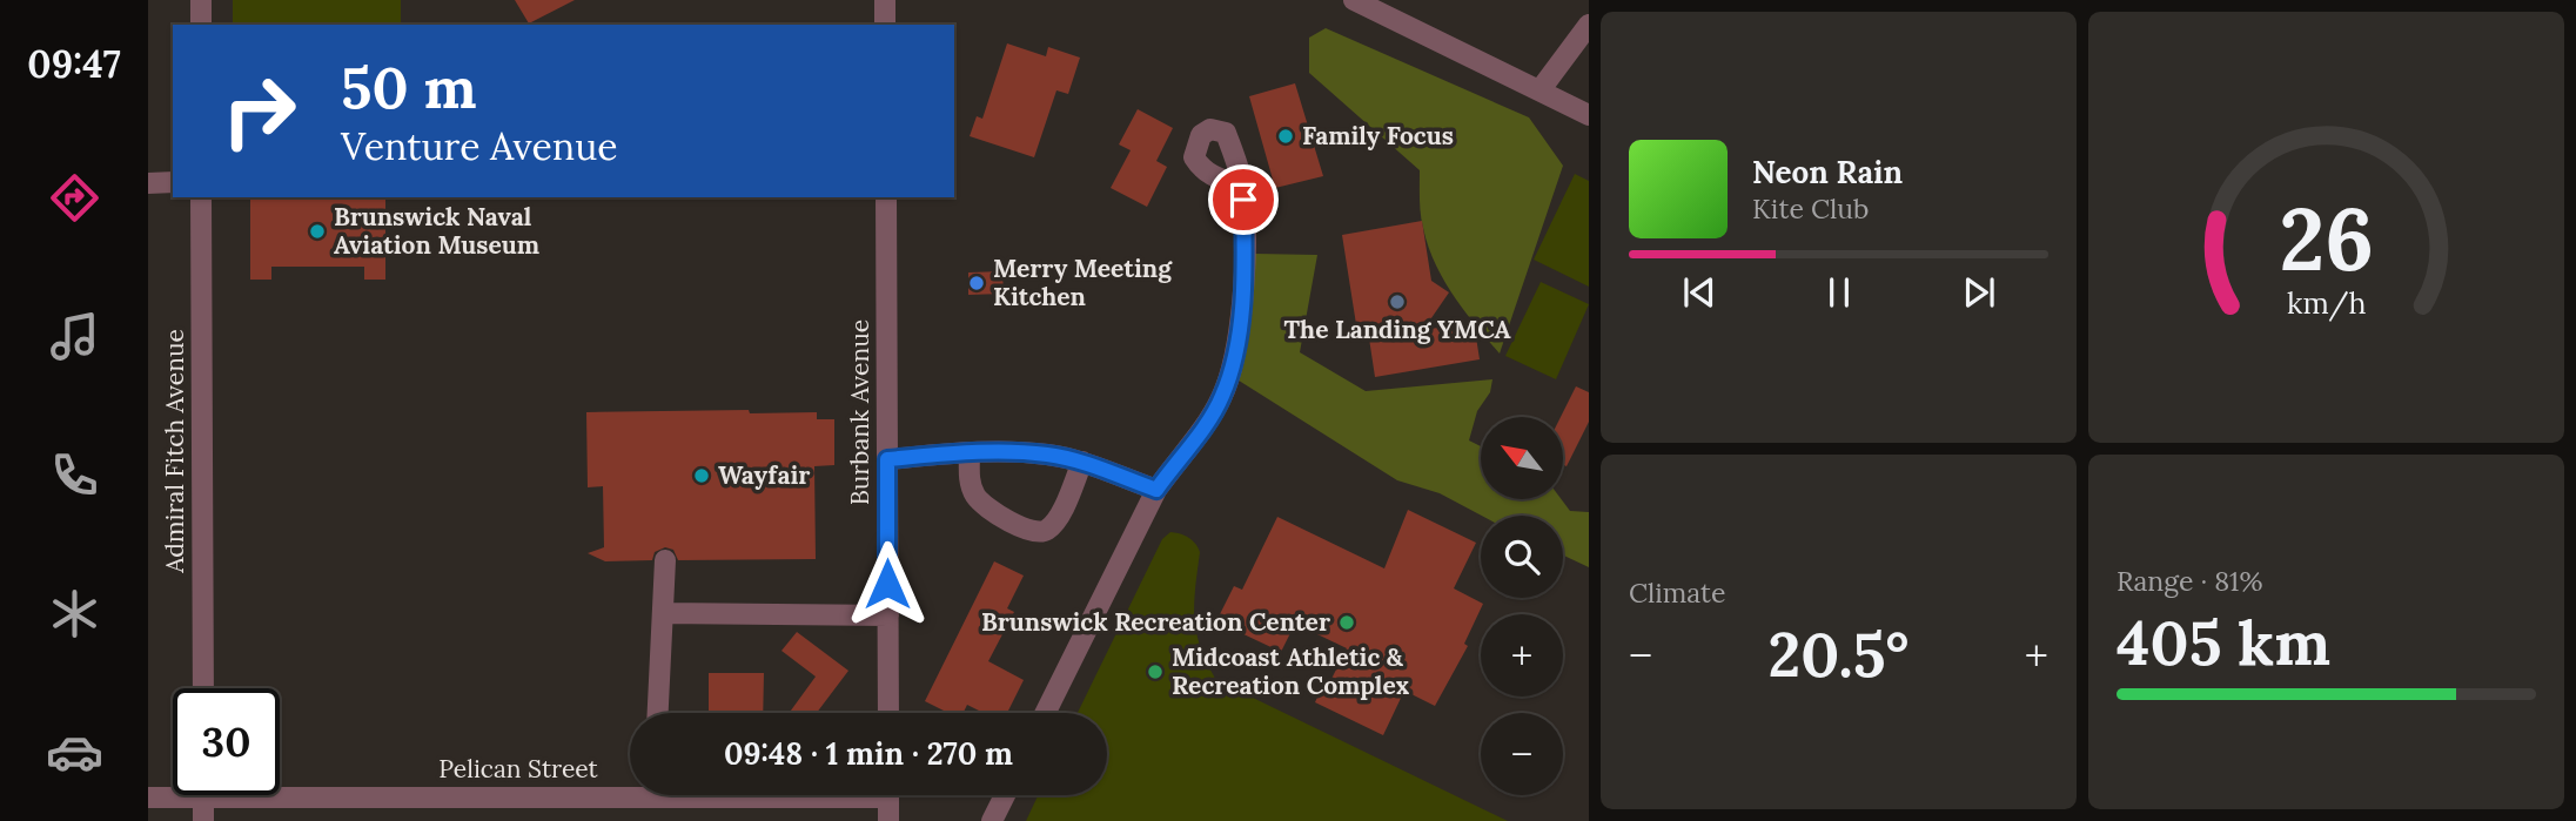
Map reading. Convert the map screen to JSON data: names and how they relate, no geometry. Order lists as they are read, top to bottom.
{
  "streets": {
    "street": ["Burbank Avenue", "Admiral Fitch Avenue", "Pelican Street"]
  },
  "places": [
    "Family Focus",
    "Brunswick Naval Aviation Museum",
    "Merry Meeting Kitchen",
    "The Landing YMCA",
    "Wayfair",
    "Brunswick Recreation Center",
    "Midcoast Athletic & Recreation Complex"
  ],
  "north": "top left",
  "page": {
    "tabs": "09:47",
    "turn": ["50 m", "Venture Avenue"],
    "song": ["Neon Rain", "Kite Club"],
    "map_buttons": ["+", "−"],
    "tile": [
      "Climate",
      ["Range · 81%", "405 km"]
    ],
    "heat": ["−", "20.5°", "+"],
    "limit": "30",
    "trip": "09:48 · 1 min · 270 m",
    "gauge": ["26", "km/h"]
  }
}
